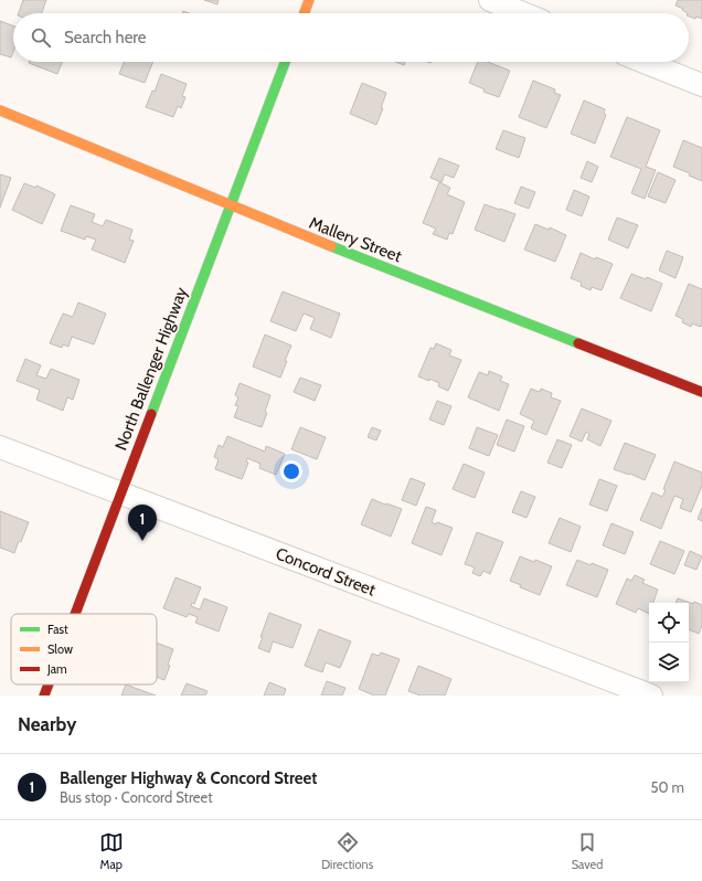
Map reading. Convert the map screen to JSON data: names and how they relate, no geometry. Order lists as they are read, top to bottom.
{
  "streets": {
    "street": ["Mallery Street", "North Ballenger Highway", "Concord Street"]
  },
  "crossings": [
    ["Mallery Street", "North Ballenger Highway"],
    ["North Ballenger Highway", "Concord Street"]
  ],
  "legend": ["Fast", "Slow", "Jam"],
  "page": {
    "search": "Search here",
    "pins": "1",
    "heading": "Nearby",
    "list": [
      {
        "mark": "1",
        "name": "Ballenger Highway & Concord Street",
        "note": "Bus stop · Concord Street",
        "value": "50 m"
      }
    ],
    "nav": ["Map", "Directions", "Saved"]
  }
}
